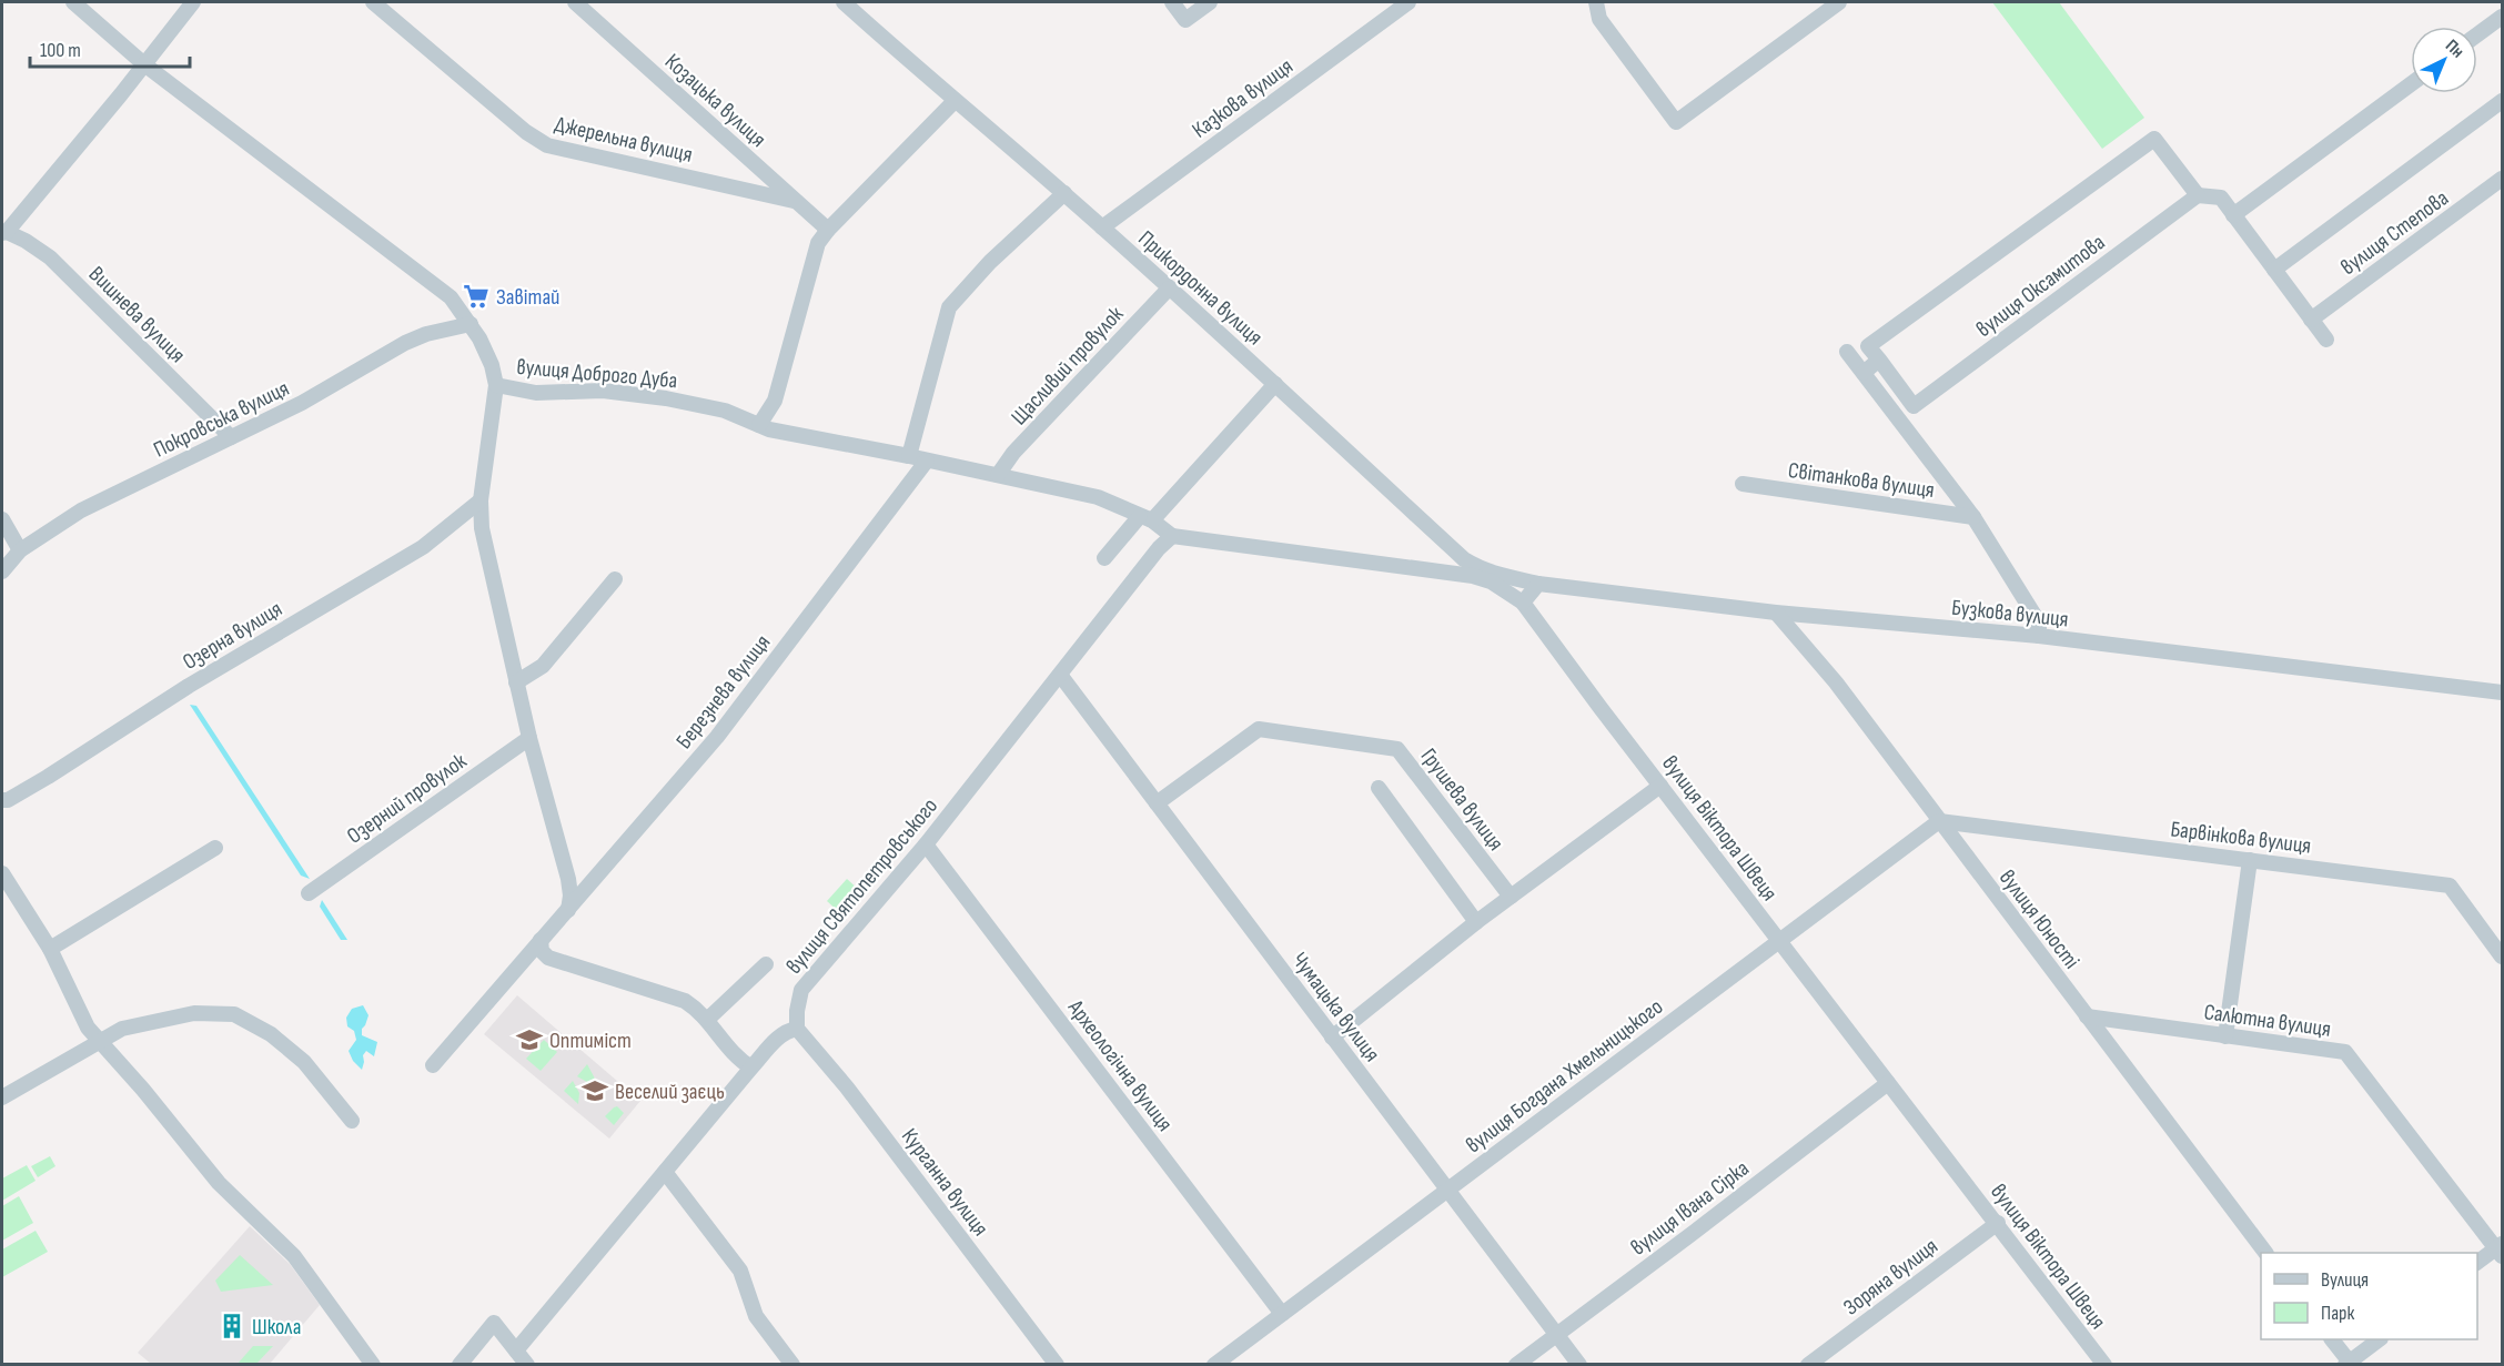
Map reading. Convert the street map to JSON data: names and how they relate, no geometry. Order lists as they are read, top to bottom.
{
  "streets": {
    "street": [
      "Казкова вулиця",
      "Козацька вулиця",
      "Джерельна вулиця",
      "вулиця Степова",
      "вулиця Оксамитова",
      "Прикордонна вулиця",
      "Вишнева вулиця",
      "Щасливий провулок",
      "вулиця Доброго Дуба",
      "Покровська вулиця",
      "Світанкова вулиця",
      "Бузкова вулиця",
      "Озерна вулиця",
      "Березнева вулиця",
      "Озерний провулок",
      "Грушева вулиця",
      "вулиця Віктора Швеця",
      "Барвінкова вулиця",
      "вулиця Святопетровського",
      "вулиця Юності",
      "Чумацька вулиця",
      "Салютна вулиця",
      "Археологічна вулиця",
      "вулиця Богдана Хмельницького",
      "Курганна вулиця",
      "вулиця Івана Сірка",
      "Зоряна вулиця"
    ]
  },
  "crossings": [
    ["Казкова вулиця", "Прикордонна вулиця"],
    ["Козацька вулиця", "Джерельна вулиця"],
    ["Прикордонна вулиця", "Щасливий провулок"],
    ["Прикордонна вулиця", "Бузкова вулиця"],
    ["Вишнева вулиця", "Покровська вулиця"],
    ["Щасливий провулок", "вулиця Доброго Дуба"],
    ["вулиця Доброго Дуба", "Покровська вулиця"],
    ["вулиця Доброго Дуба", "Березнева вулиця"],
    ["вулиця Доброго Дуба", "вулиця Віктора Швеця"],
    ["вулиця Доброго Дуба", "вулиця Святопетровського"],
    ["Світанкова вулиця", "Бузкова вулиця"],
    ["Бузкова вулиця", "вулиця Юності"],
    ["Грушева вулиця", "Чумацька вулиця"],
    ["вулиця Віктора Швеця", "вулиця Святопетровського"],
    ["вулиця Віктора Швеця", "вулиця Богдана Хмельницького"],
    ["вулиця Віктора Швеця", "вулиця Івана Сірка"],
    ["вулиця Віктора Швеця", "Зоряна вулиця"],
    ["Барвінкова вулиця", "вулиця Юності"],
    ["Барвінкова вулиця", "вулиця Богдана Хмельницького"],
    ["вулиця Святопетровського", "Чумацька вулиця"],
    ["вулиця Святопетровського", "Археологічна вулиця"],
    ["вулиця Святопетровського", "Курганна вулиця"],
    ["вулиця Юності", "Салютна вулиця"],
    ["вулиця Юності", "вулиця Богдана Хмельницького"],
    ["Чумацька вулиця", "вулиця Богдана Хмельницького"],
    ["Чумацька вулиця", "вулиця Івана Сірка"],
    ["Археологічна вулиця", "вулиця Богдана Хмельницького"]
  ],
  "places": {
    "supermarket": ["Завітай"],
    "school or university": ["Оптиміст", "Веселий заєць"],
    "building": ["Школа"]
  },
  "legend": ["Вулиця", "Парк"],
  "scale_bar": "100 m",
  "north": "top right"
}
